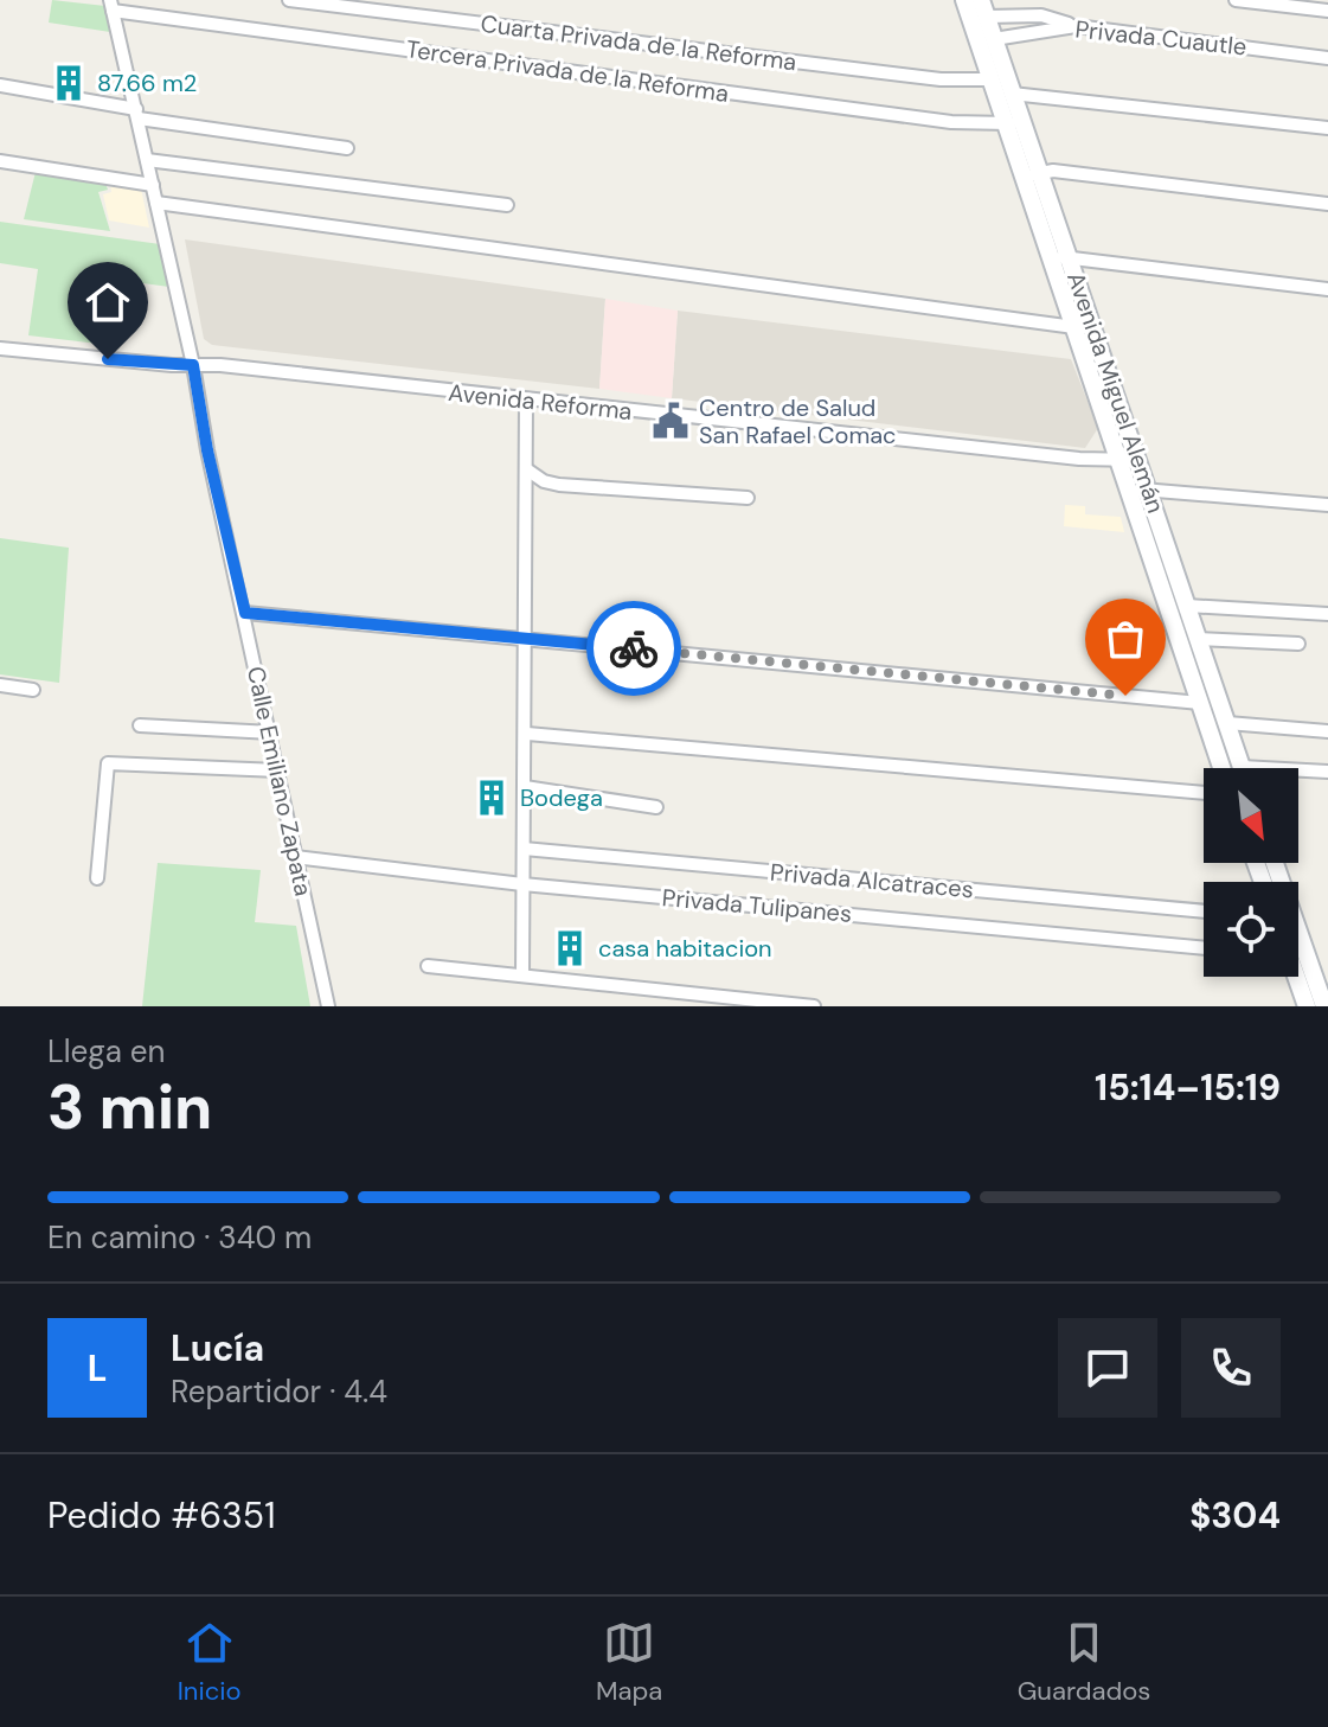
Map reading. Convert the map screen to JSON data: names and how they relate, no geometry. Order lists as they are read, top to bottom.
{
  "streets": {
    "main road": ["Avenida Miguel Alemán"],
    "street": [
      "Privada Cuautle",
      "Cuarta Privada de la Reforma",
      "Tercera Privada de la Reforma",
      "Avenida Reforma",
      "Calle Emiliano Zapata",
      "Privada Alcatraces",
      "Privada Tulipanes"
    ]
  },
  "crossings": [
    ["Privada Cuautle", "Avenida Miguel Alemán"],
    ["Cuarta Privada de la Reforma", "Avenida Miguel Alemán"],
    ["Tercera Privada de la Reforma", "Avenida Miguel Alemán"],
    ["Tercera Privada de la Reforma", "Calle Emiliano Zapata"],
    ["Avenida Miguel Alemán", "Avenida Reforma"],
    ["Avenida Reforma", "Calle Emiliano Zapata"],
    ["Calle Emiliano Zapata", "Privada Tulipanes"]
  ],
  "places": {
    "building": ["87.66 m2", "Bodega", "casa habitacion"],
    "public building": ["Centro de Salud San Rafael Comac"]
  },
  "north": "bottom right",
  "page": {
    "heading": ["3 min", "Llega en", "15:14–15:19"],
    "panel": [
      "Lucía",
      "Repartidor · 4.4",
      "Pedido #6351",
      "$304"
    ],
    "bar": "En camino · 340 m",
    "round": "L",
    "tabs": ["Inicio", "Mapa", "Guardados"]
  }
}
